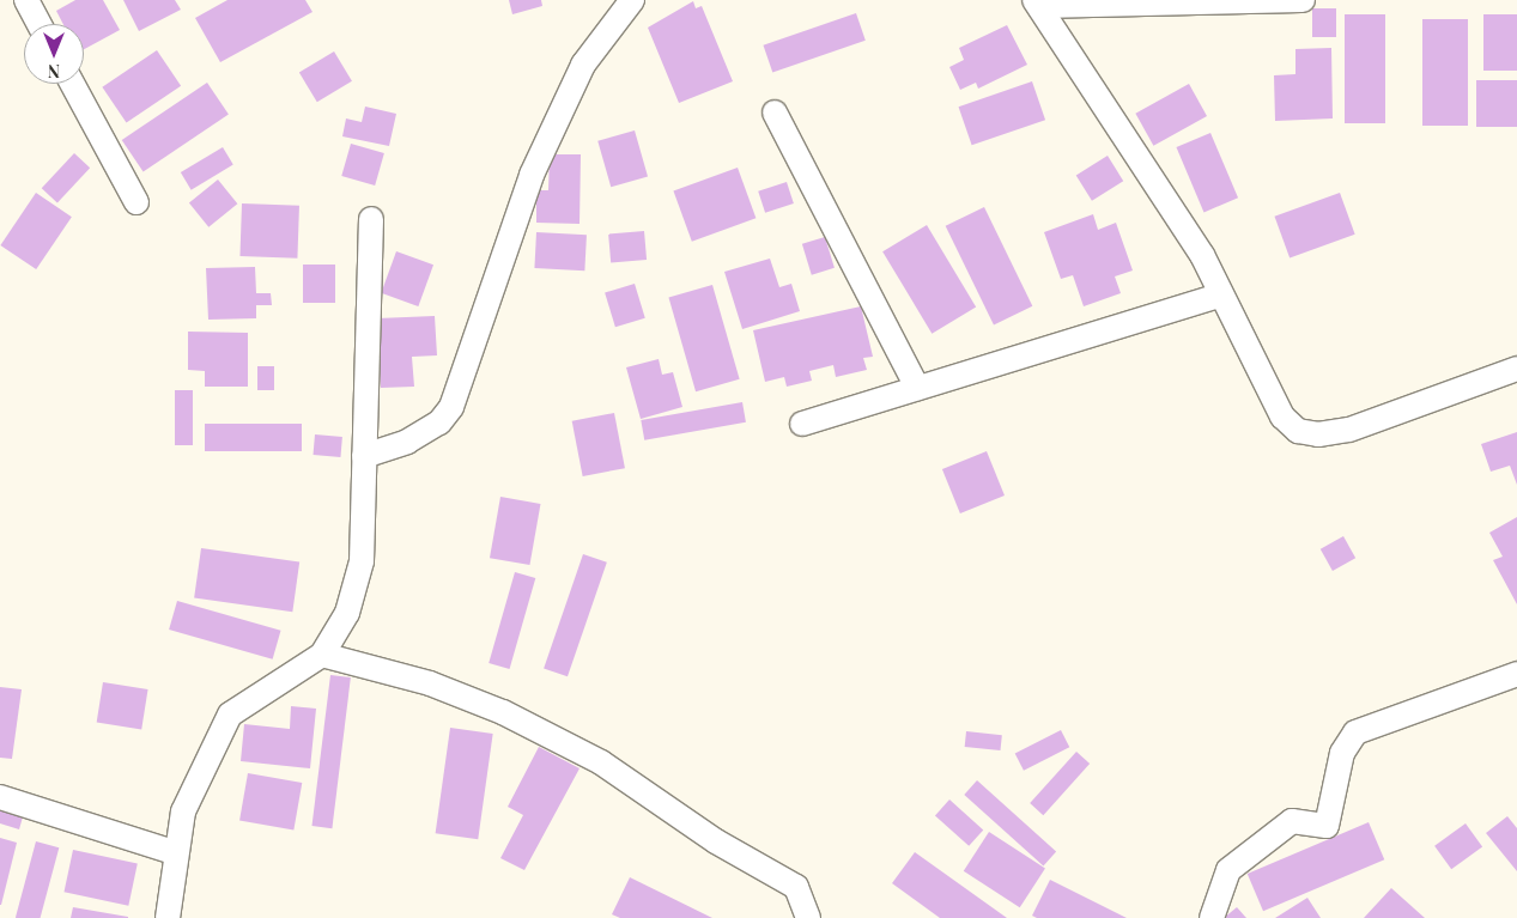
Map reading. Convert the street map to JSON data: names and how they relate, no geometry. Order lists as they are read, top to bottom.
{
  "north": "bottom"
}
